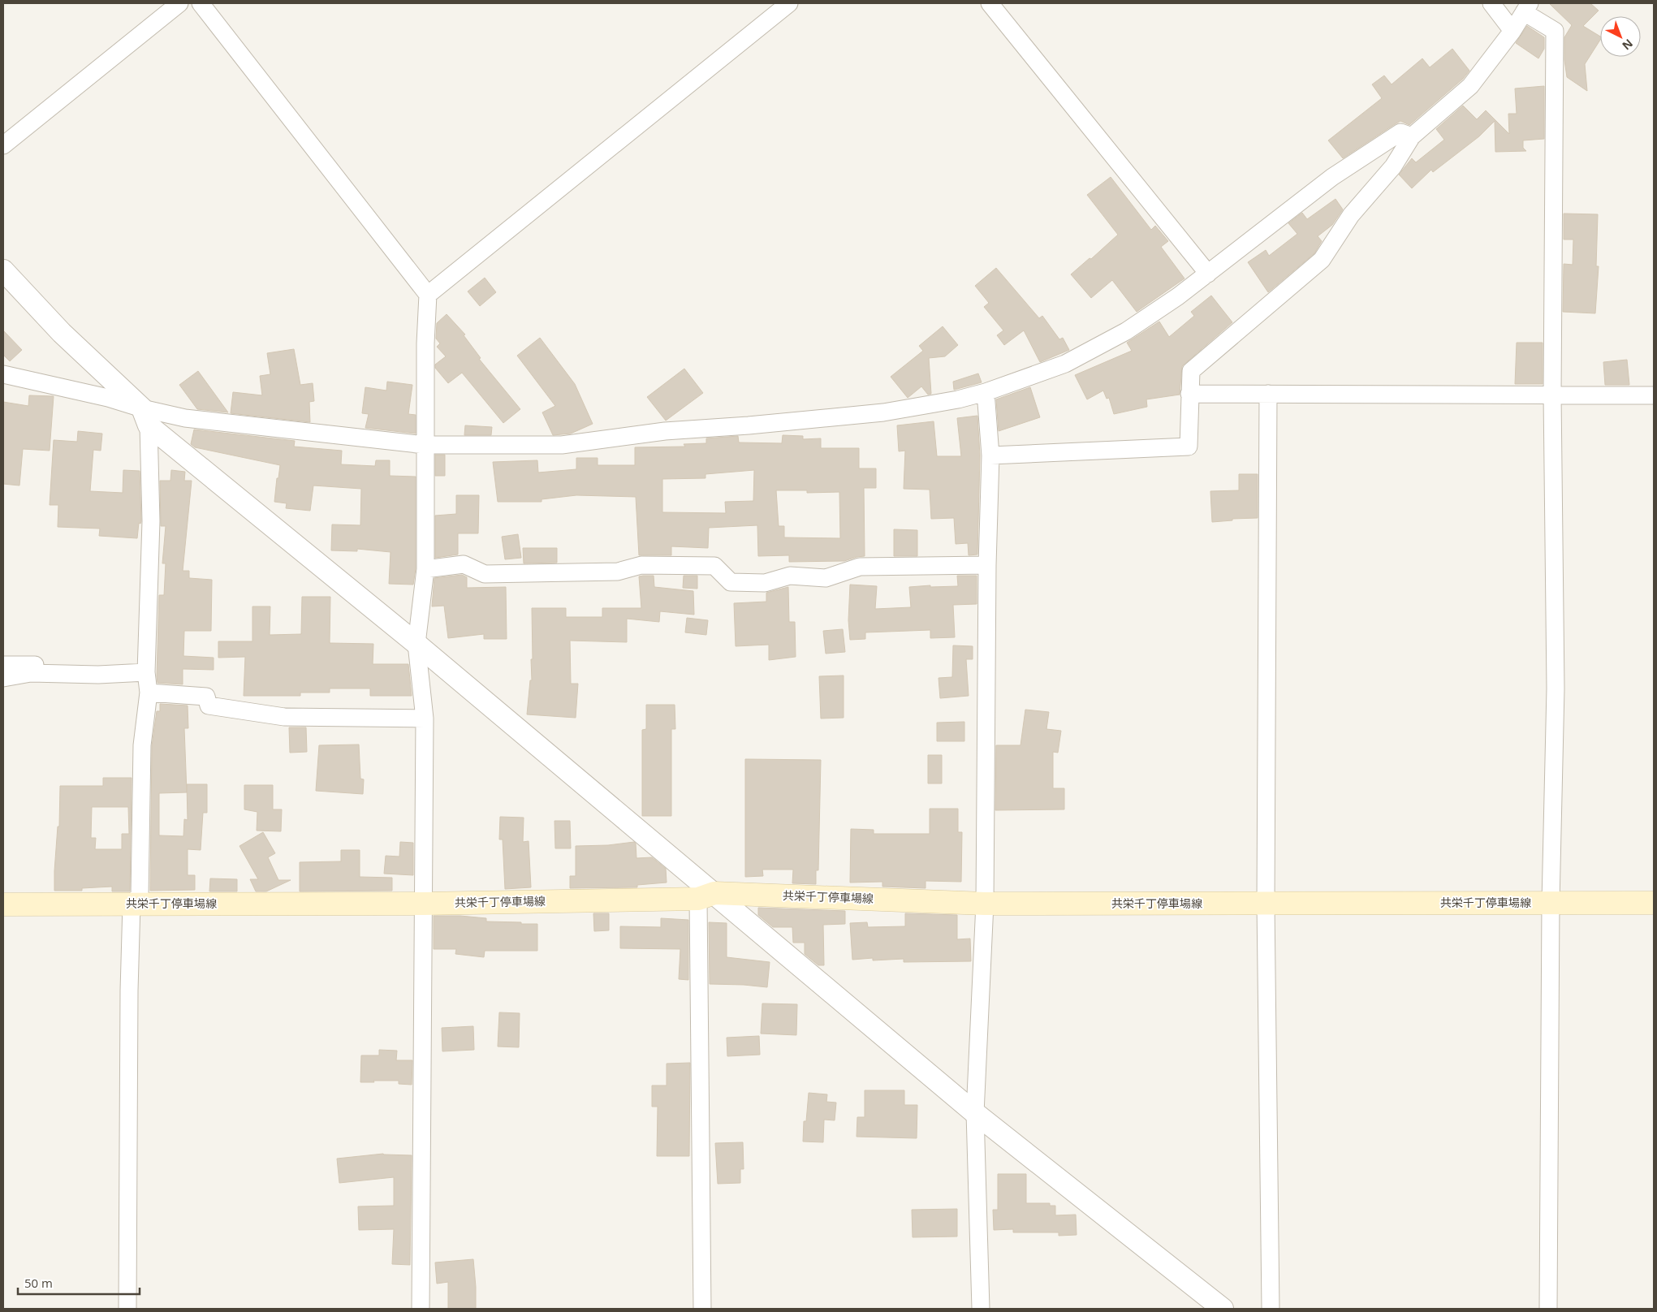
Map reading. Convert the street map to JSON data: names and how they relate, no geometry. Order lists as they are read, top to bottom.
{
  "streets": {
    "main road": ["共栄千丁停車場線"]
  },
  "scale_bar": "50 m",
  "north": "bottom right"
}
